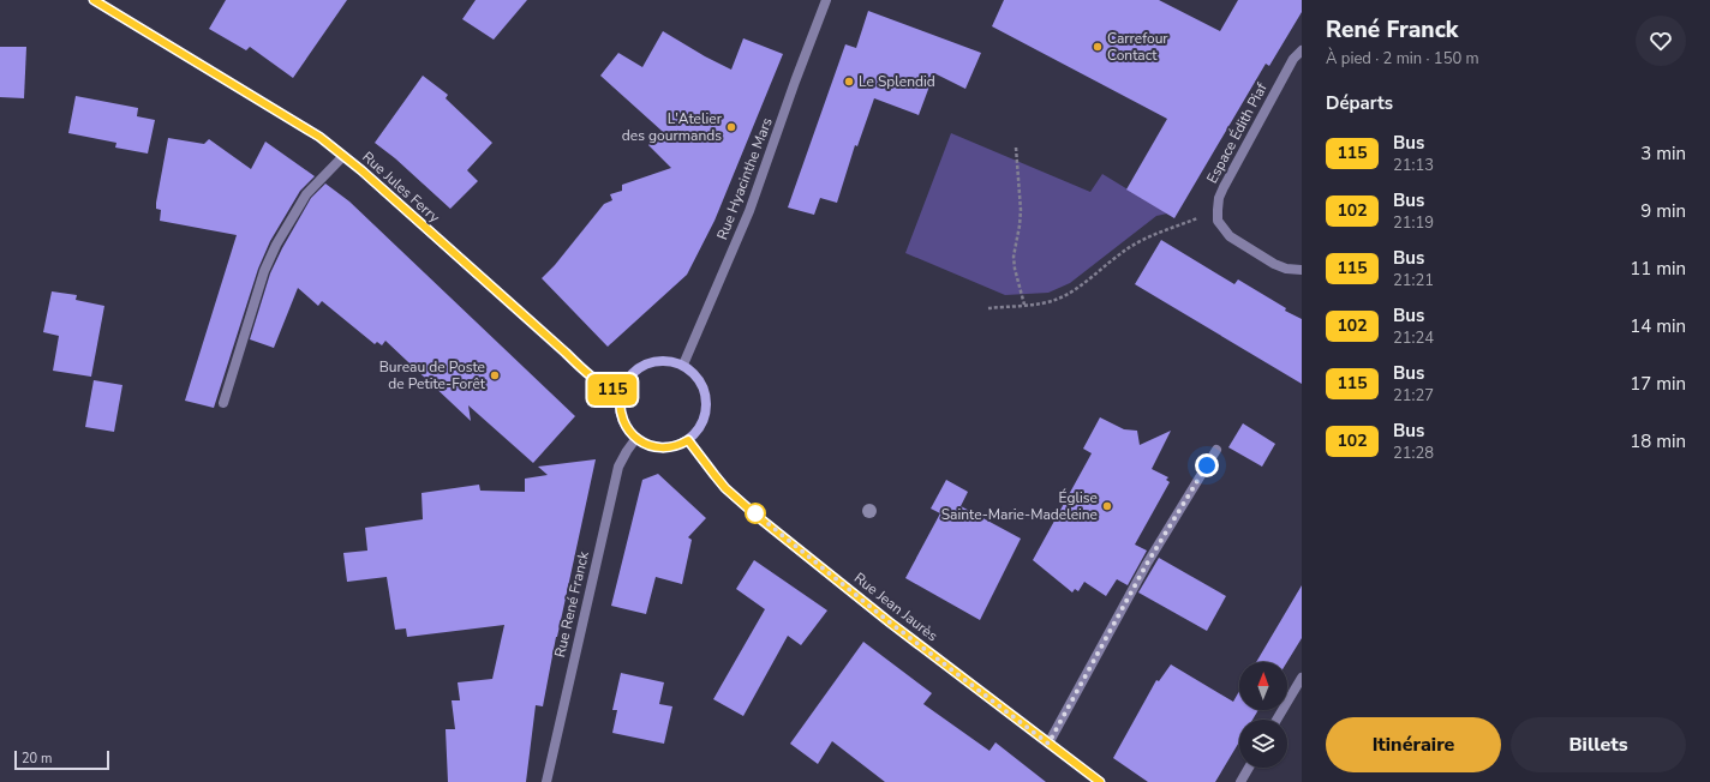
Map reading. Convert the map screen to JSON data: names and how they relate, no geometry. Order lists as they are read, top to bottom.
{
  "streets": {
    "street": [
      "Espace Édith Piaf",
      "Rue Hyacinthe Mars",
      "Rue Jules Ferry",
      "Rue René Franck",
      "Rue Jean Jaurès"
    ]
  },
  "crossings": [
    ["Rue Hyacinthe Mars", "Rue Jules Ferry"],
    ["Rue Hyacinthe Mars", "Rue René Franck"],
    ["Rue Hyacinthe Mars", "Rue Jean Jaurès"],
    ["Rue Jules Ferry", "Rue René Franck"],
    ["Rue Jules Ferry", "Rue Jean Jaurès"],
    ["Rue René Franck", "Rue Jean Jaurès"]
  ],
  "places": [
    "Carrefour Contact",
    "Le Splendid",
    "L'Atelier des gourmands",
    "Bureau de Poste de Petite-Forêt",
    "Église Sainte-Marie-Madeleine"
  ],
  "lines": ["bus line 115"],
  "scale_bar": "20 m",
  "north": "top",
  "page": {
    "on_map": "115",
    "heading": [
      ["René Franck", "À pied · 2 min · 150 m"],
      "Départs"
    ],
    "list": [
      {
        "mark": "115",
        "name": "Bus",
        "note": "21:13",
        "value": "3 min"
      },
      {
        "mark": "102",
        "name": "Bus",
        "note": "21:19",
        "value": "9 min"
      },
      {
        "mark": "115",
        "name": "Bus",
        "note": "21:21",
        "value": "11 min"
      },
      {
        "mark": "102",
        "name": "Bus",
        "note": "21:24",
        "value": "14 min"
      },
      {
        "mark": "115",
        "name": "Bus",
        "note": "21:27",
        "value": "17 min"
      },
      {
        "mark": "102",
        "name": "Bus",
        "note": "21:28",
        "value": "18 min"
      }
    ],
    "buttons": ["Itinéraire", "Billets"],
    "scale": "20 m"
  }
}
